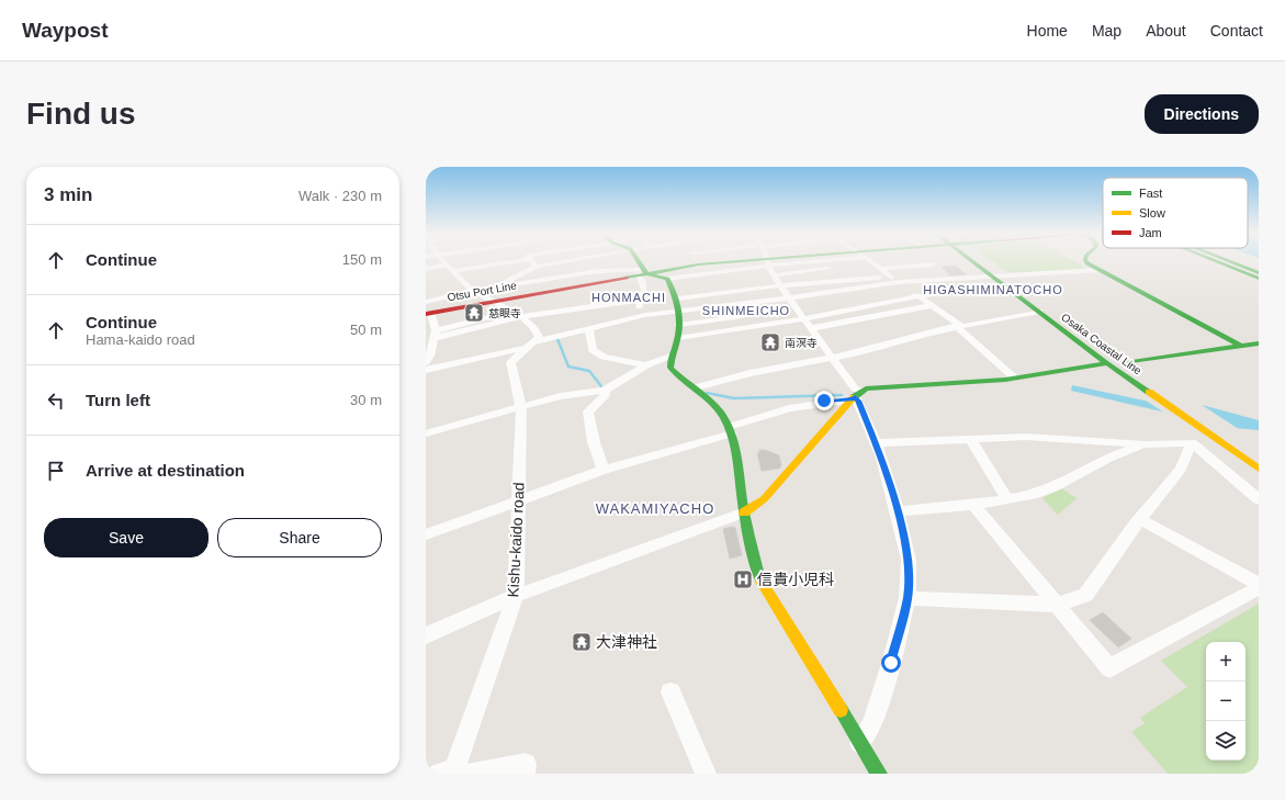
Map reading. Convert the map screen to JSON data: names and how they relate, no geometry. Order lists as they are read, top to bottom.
{
  "streets": {
    "main road": ["Otsu Port Line", "Osaka Coastal Line"],
    "street": ["Kishu-kaido road"]
  },
  "districts": [
    "HIGASHIMINATOCHO",
    "HONMACHI",
    "SHINMEICHO",
    "WAKAMIYACHO"
  ],
  "places": {
    "temple": ["慈眼寺", "南溟寺", "大津神社"],
    "hospital": ["信貴小児科"]
  },
  "legend": ["Fast", "Slow", "Jam"],
  "page": {
    "header": "Waypost",
    "nav": [
      "Home",
      "Map",
      "About",
      "Contact"
    ],
    "buttons": [
      "Directions",
      ["Save", "Share"]
    ],
    "title": "Find us",
    "heading": ["3 min", "Walk · 230 m"],
    "list": [
      ["Continue", "150 m"],
      ["Continue", "Hama-kaido road", "50 m"],
      ["Turn left", "30 m"],
      "Arrive at destination"
    ],
    "map_buttons": ["+", "−"]
  }
}
